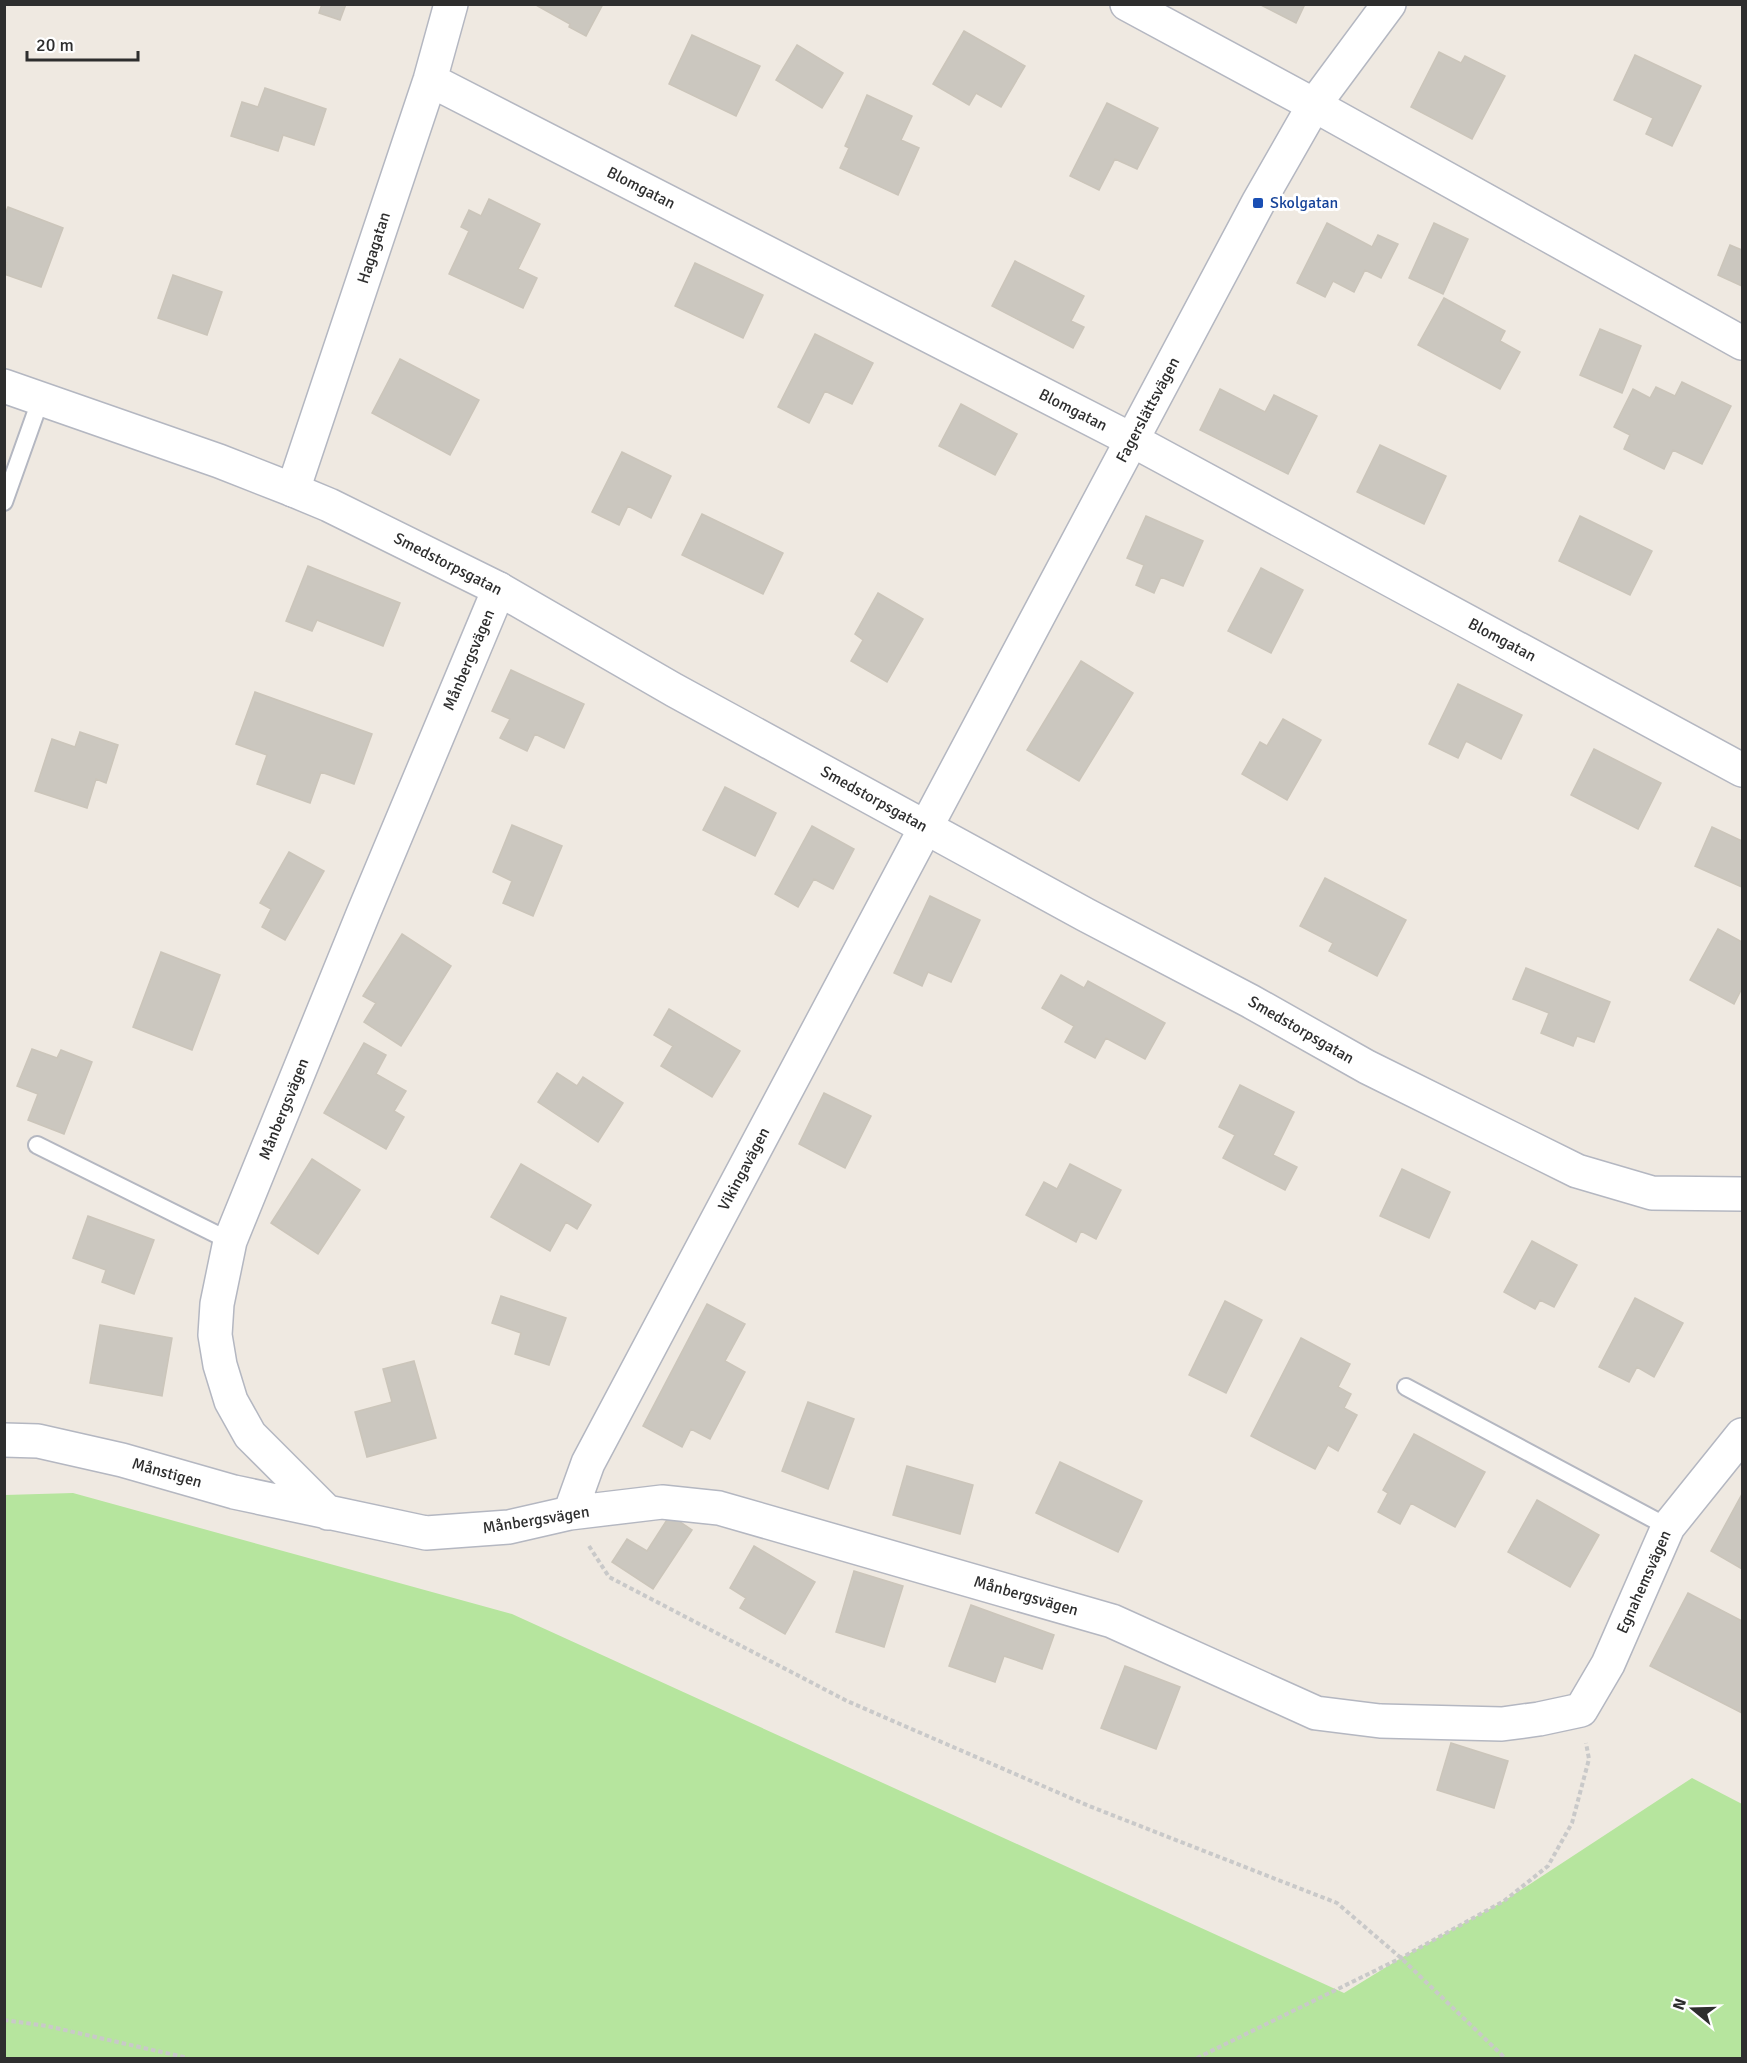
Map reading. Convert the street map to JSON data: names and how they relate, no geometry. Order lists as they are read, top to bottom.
{
  "streets": {
    "street": [
      "Blomgatan",
      "Hagagatan",
      "Fagerslättsvägen",
      "Smedstorpsgatan",
      "Månbergsvägen",
      "Vikingavägen",
      "Månstigen",
      "Egnahemsvägen"
    ]
  },
  "crossings": [
    ["Blomgatan", "Hagagatan"],
    ["Blomgatan", "Fagerslättsvägen"],
    ["Hagagatan", "Smedstorpsgatan"],
    ["Fagerslättsvägen", "Smedstorpsgatan"],
    ["Fagerslättsvägen", "Vikingavägen"],
    ["Smedstorpsgatan", "Månbergsvägen"],
    ["Smedstorpsgatan", "Vikingavägen"],
    ["Månbergsvägen", "Vikingavägen"],
    ["Månbergsvägen", "Månstigen"],
    ["Månbergsvägen", "Egnahemsvägen"]
  ],
  "places": {
    "transit": ["Skolgatan"]
  },
  "scale_bar": "20 m",
  "north": "left"
}
